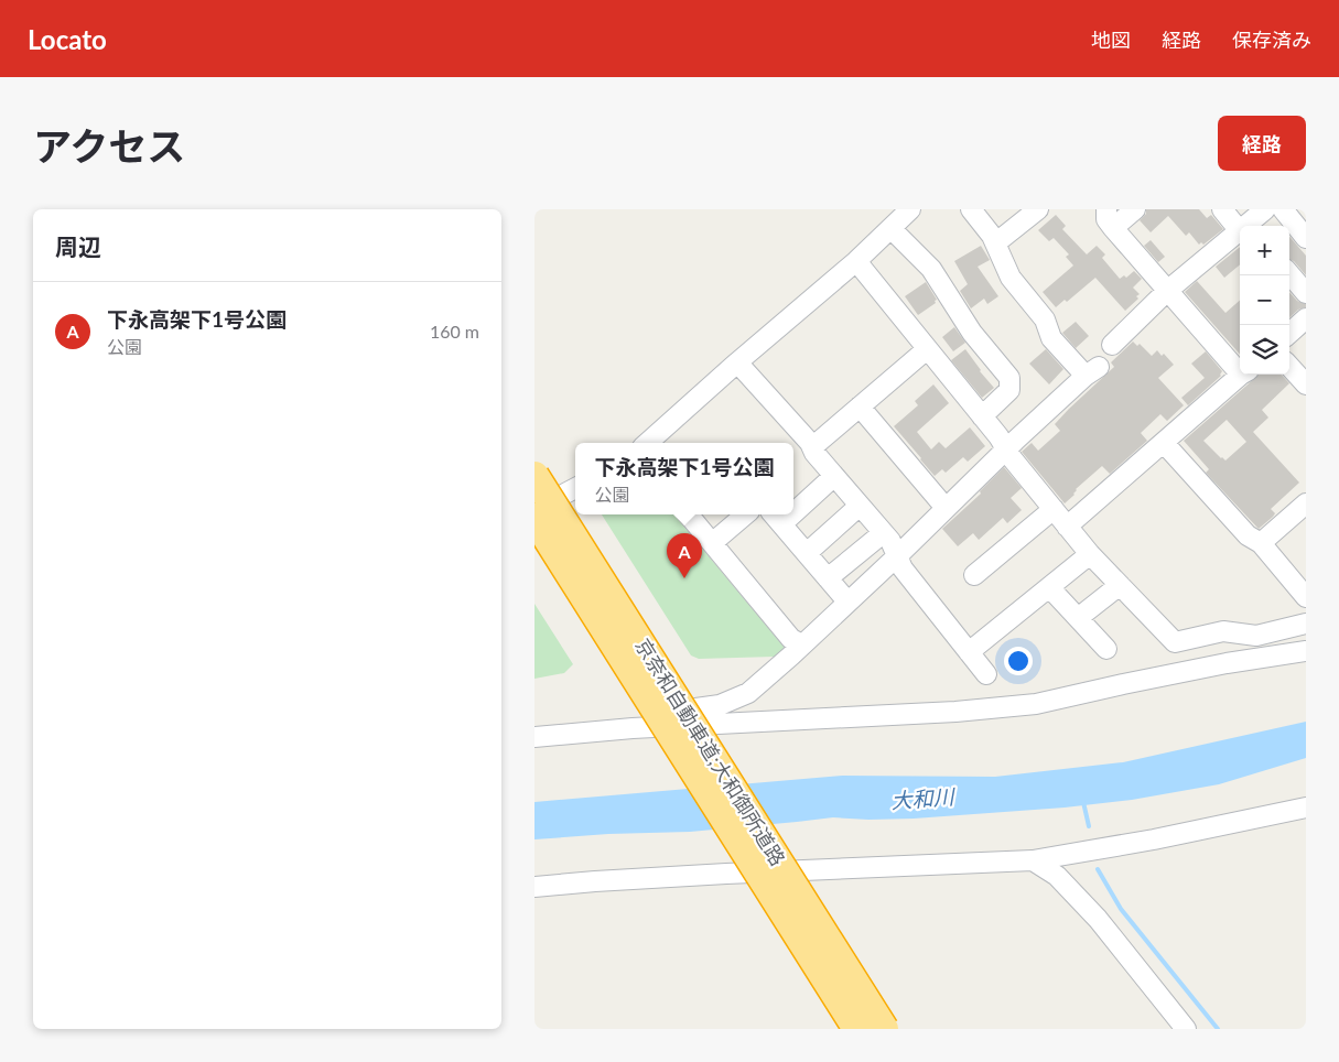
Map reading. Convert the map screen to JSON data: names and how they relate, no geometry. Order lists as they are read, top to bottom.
{
  "streets": {
    "highway": ["京奈和自動車道;大和御所道路"]
  },
  "water": ["大和川"],
  "page": {
    "header": "Locato",
    "nav": ["地図", "経路", "保存済み"],
    "title": "アクセス",
    "buttons": "経路",
    "heading": "周辺",
    "map_buttons": ["+", "−"],
    "list": [
      {
        "mark": "A",
        "name": "下永高架下1号公園",
        "note": "公園",
        "value": "160 m"
      }
    ],
    "popup": ["下永高架下1号公園", "公園"],
    "pins": "A"
  }
}
